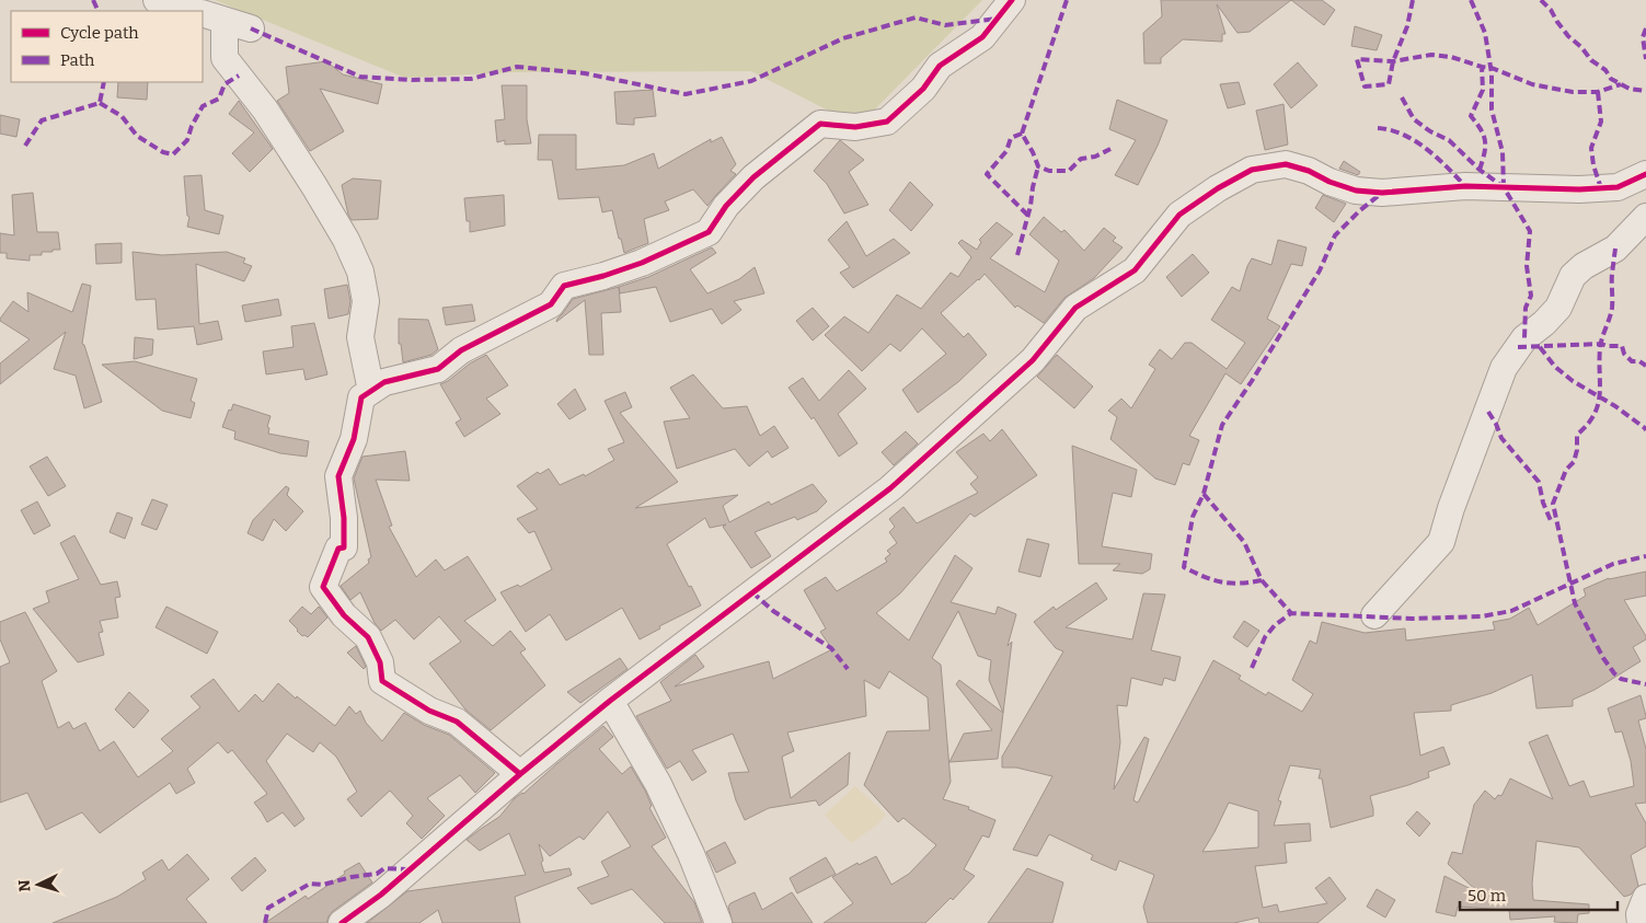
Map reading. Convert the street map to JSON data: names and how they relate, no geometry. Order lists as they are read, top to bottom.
{
  "legend": ["Cycle path", "Path"],
  "scale_bar": "50 m",
  "north": "left"
}
